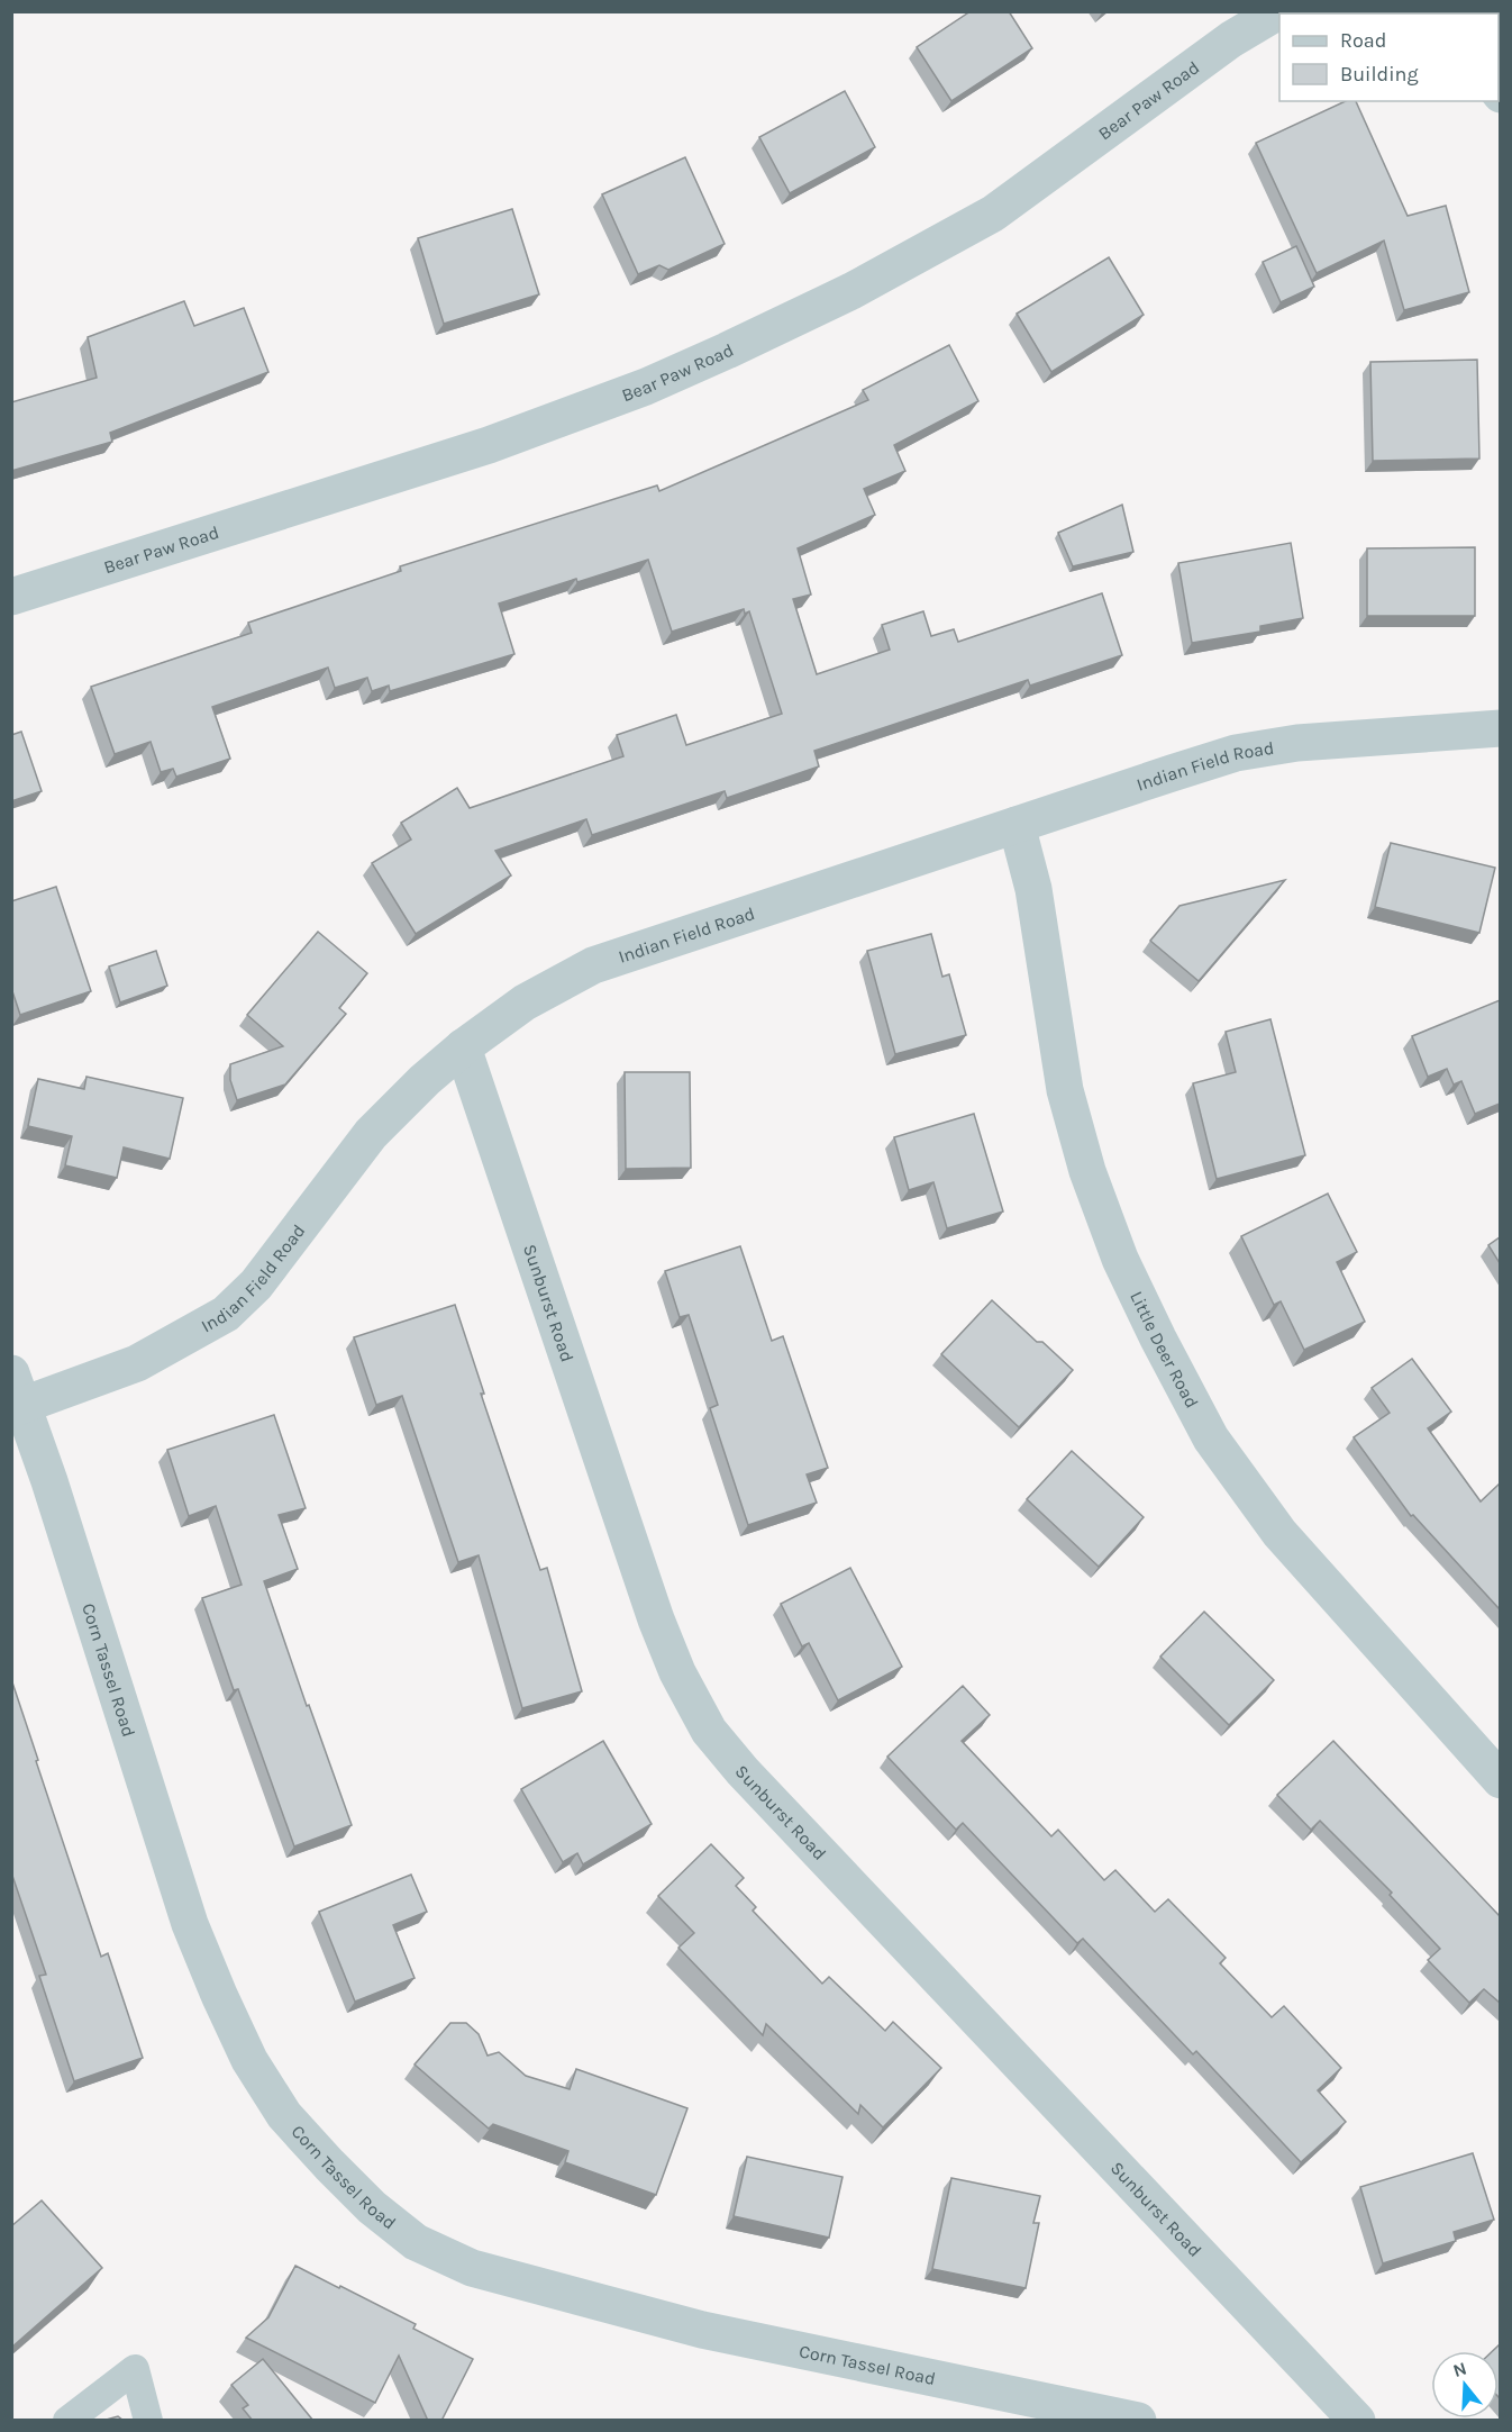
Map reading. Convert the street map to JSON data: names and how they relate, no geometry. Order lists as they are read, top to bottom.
{
  "streets": {
    "street": [
      "Bear Paw Road",
      "Indian Field Road",
      "Sunburst Road",
      "Little Deer Road",
      "Corn Tassel Road"
    ]
  },
  "crossings": [
    ["Indian Field Road", "Sunburst Road"],
    ["Indian Field Road", "Little Deer Road"],
    ["Indian Field Road", "Corn Tassel Road"]
  ],
  "legend": ["Road", "Building"],
  "north": "top"
}
